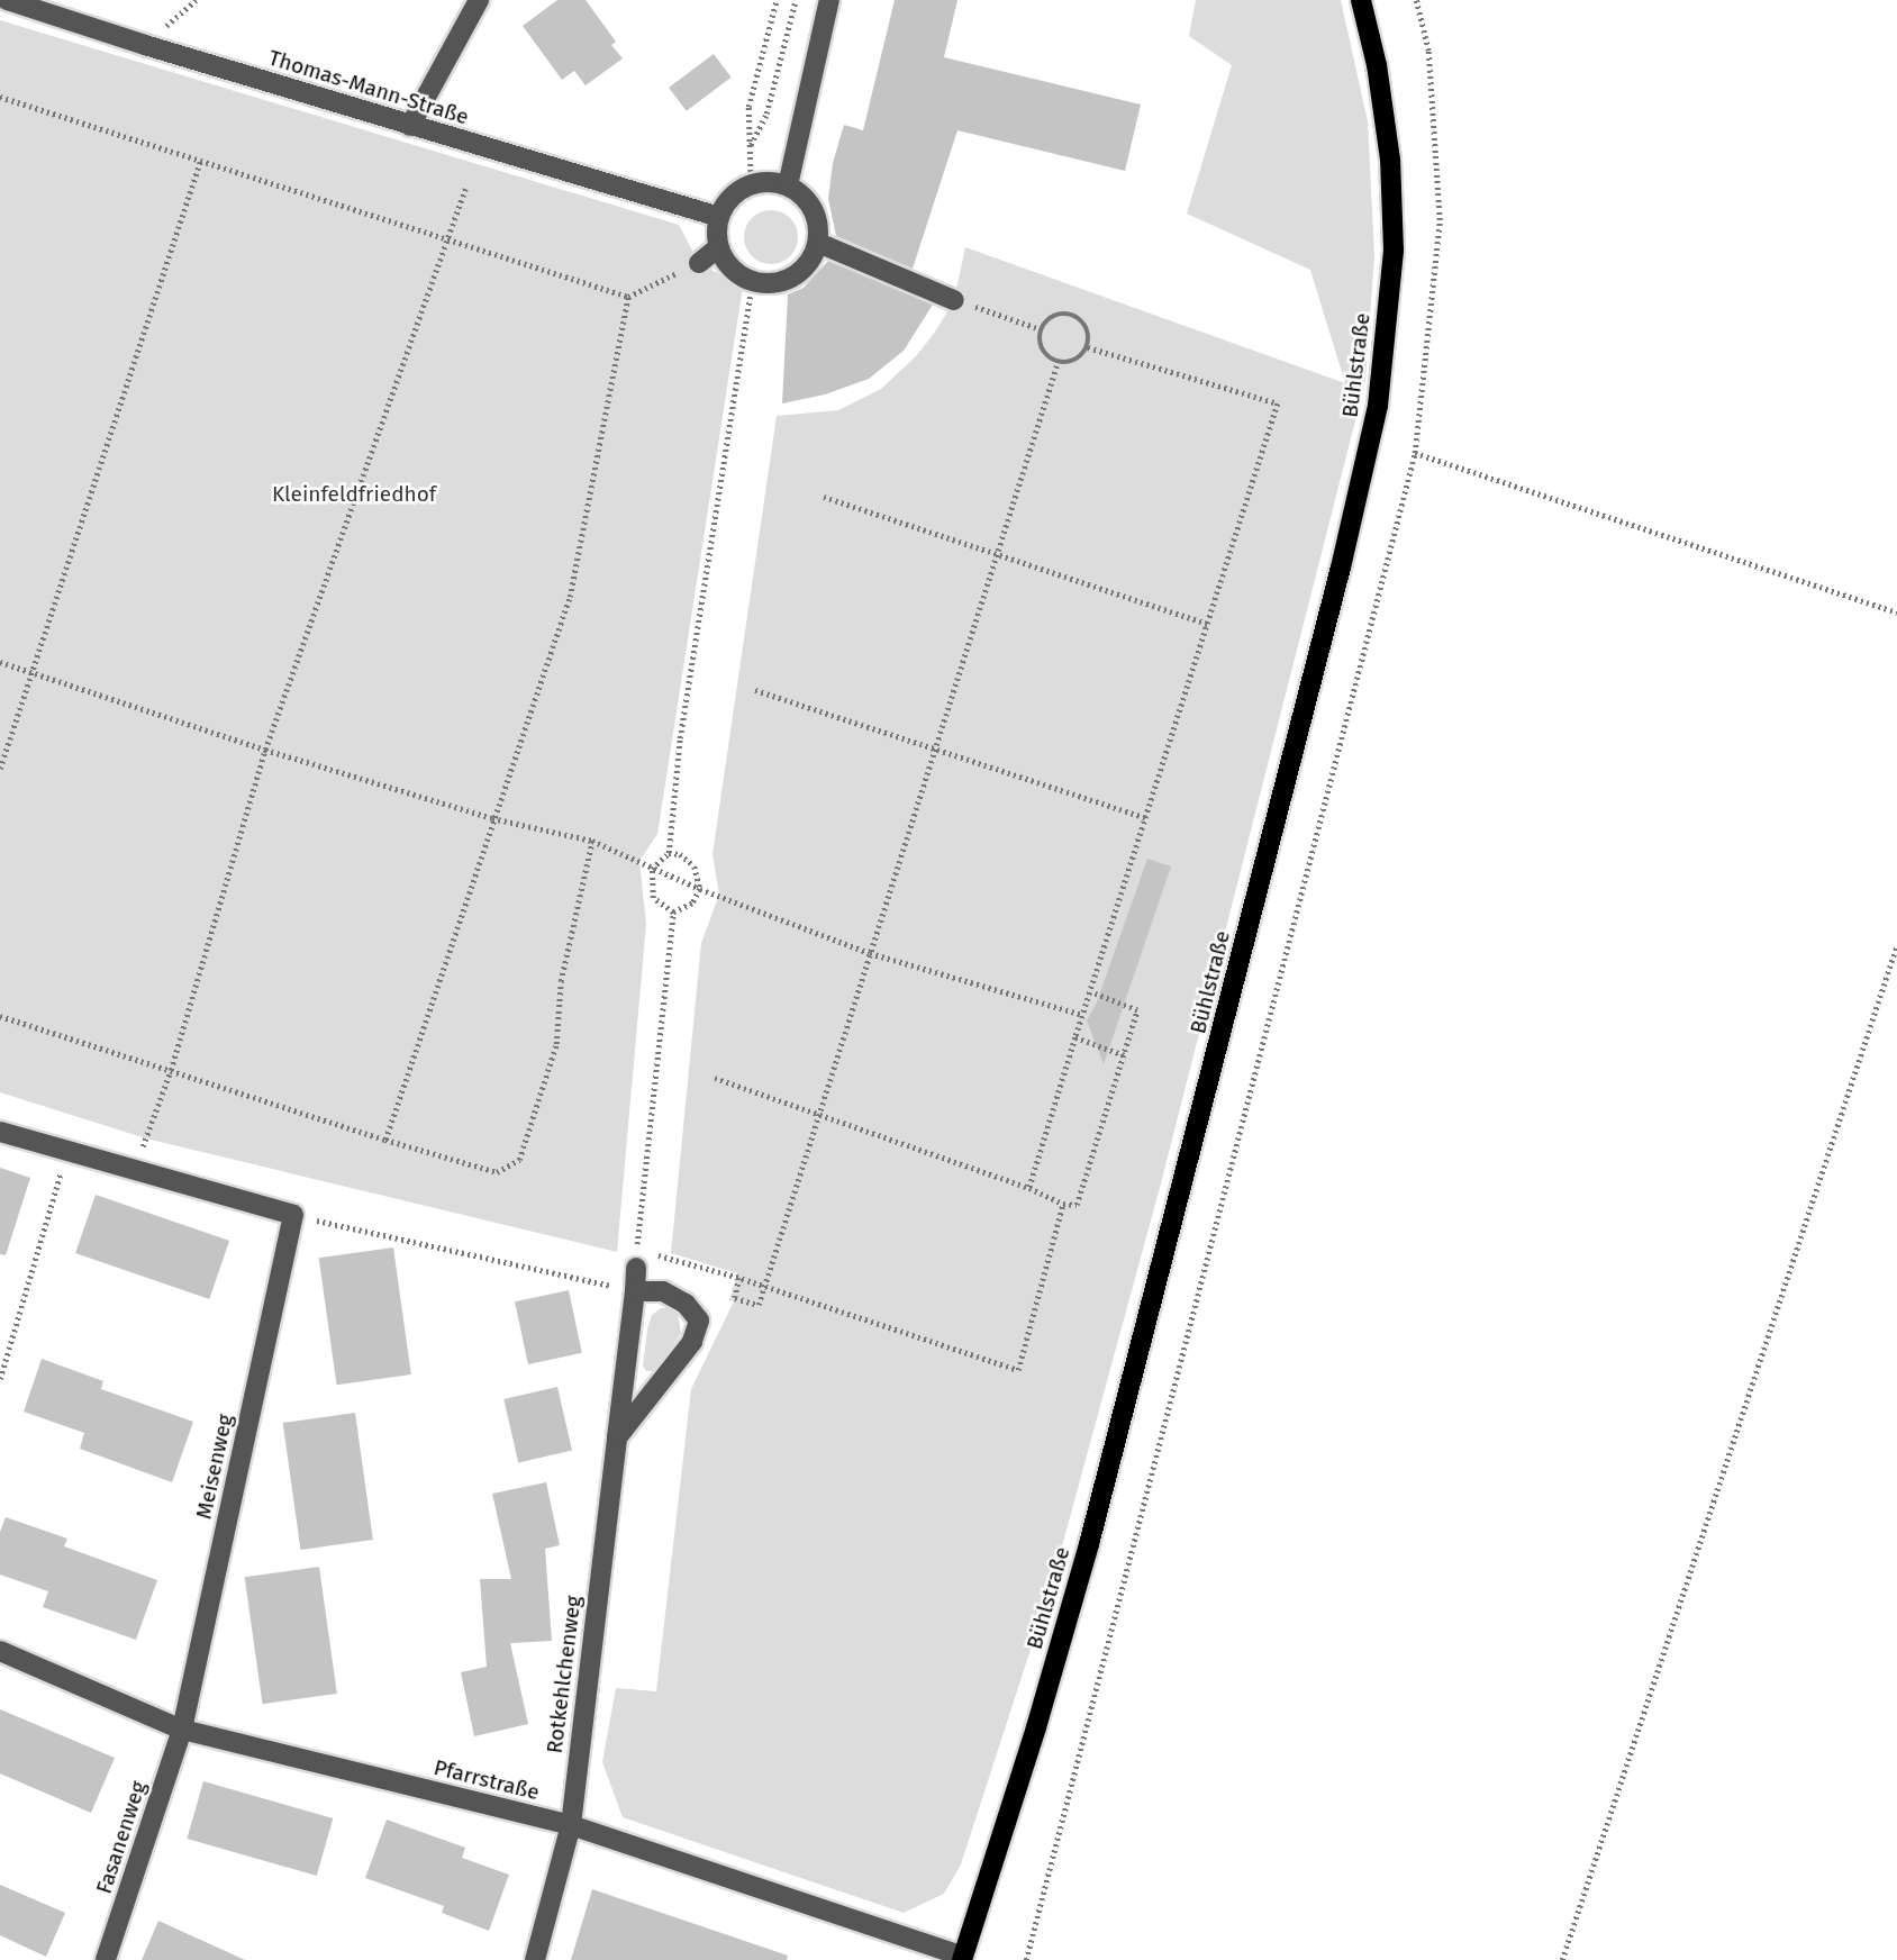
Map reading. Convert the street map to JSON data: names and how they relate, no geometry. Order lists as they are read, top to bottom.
{
  "streets": {
    "main road": ["Bühlstraße"],
    "street": [
      "Thomas-Mann-Straße",
      "Meisenweg",
      "Rotkehlchenweg",
      "Pfarrstraße",
      "Fasanenweg"
    ]
  },
  "crossings": [
    ["Bühlstraße", "Pfarrstraße"],
    ["Meisenweg", "Pfarrstraße"],
    ["Meisenweg", "Fasanenweg"],
    ["Rotkehlchenweg", "Pfarrstraße"],
    ["Pfarrstraße", "Fasanenweg"]
  ],
  "parks": ["Kleinfeldfriedhof"]
}
